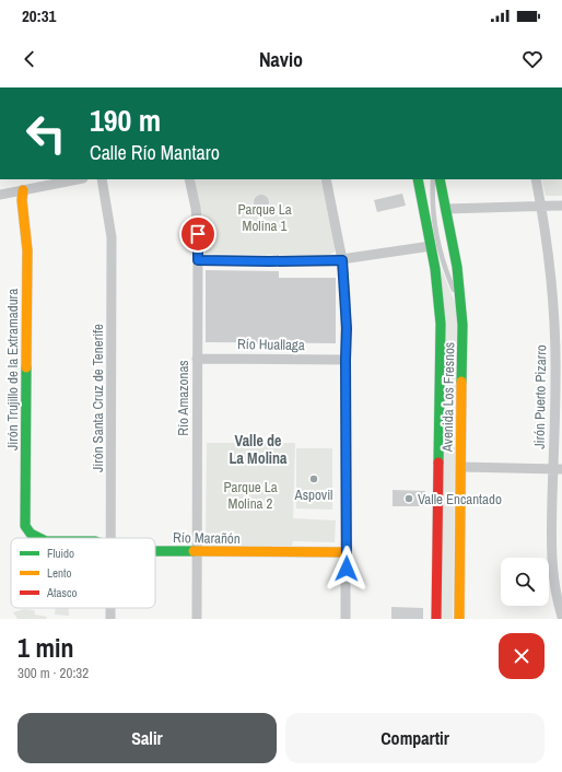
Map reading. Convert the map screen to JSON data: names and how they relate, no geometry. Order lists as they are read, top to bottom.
{
  "streets": {
    "main road": ["Jirón Trujillo de la Extramadura", "Avenida Los Fresnos", "Río Marañón"],
    "street": [
      "Río Huallaga",
      "Jirón Puerto Pizarro",
      "Jirón Santa Cruz de Tenerife",
      "Río Amazonas"
    ]
  },
  "crossings": [
    ["Río Huallaga", "Río Amazonas"],
    ["Río Amazonas", "Río Marañón"]
  ],
  "districts": ["Valle de La Molina"],
  "parks": ["Parque La Molina 1", "Parque La Molina 2"],
  "places": ["Aspovil", "Valle Encantado"],
  "legend": ["Fluido", "Lento", "Atasco"],
  "page": {
    "status": "20:31",
    "header": "Navio",
    "turn": ["190 m", "Calle Río Mantaro"],
    "heading": ["1 min", "300 m · 20:32"],
    "buttons": ["Salir", "Compartir"]
  }
}
